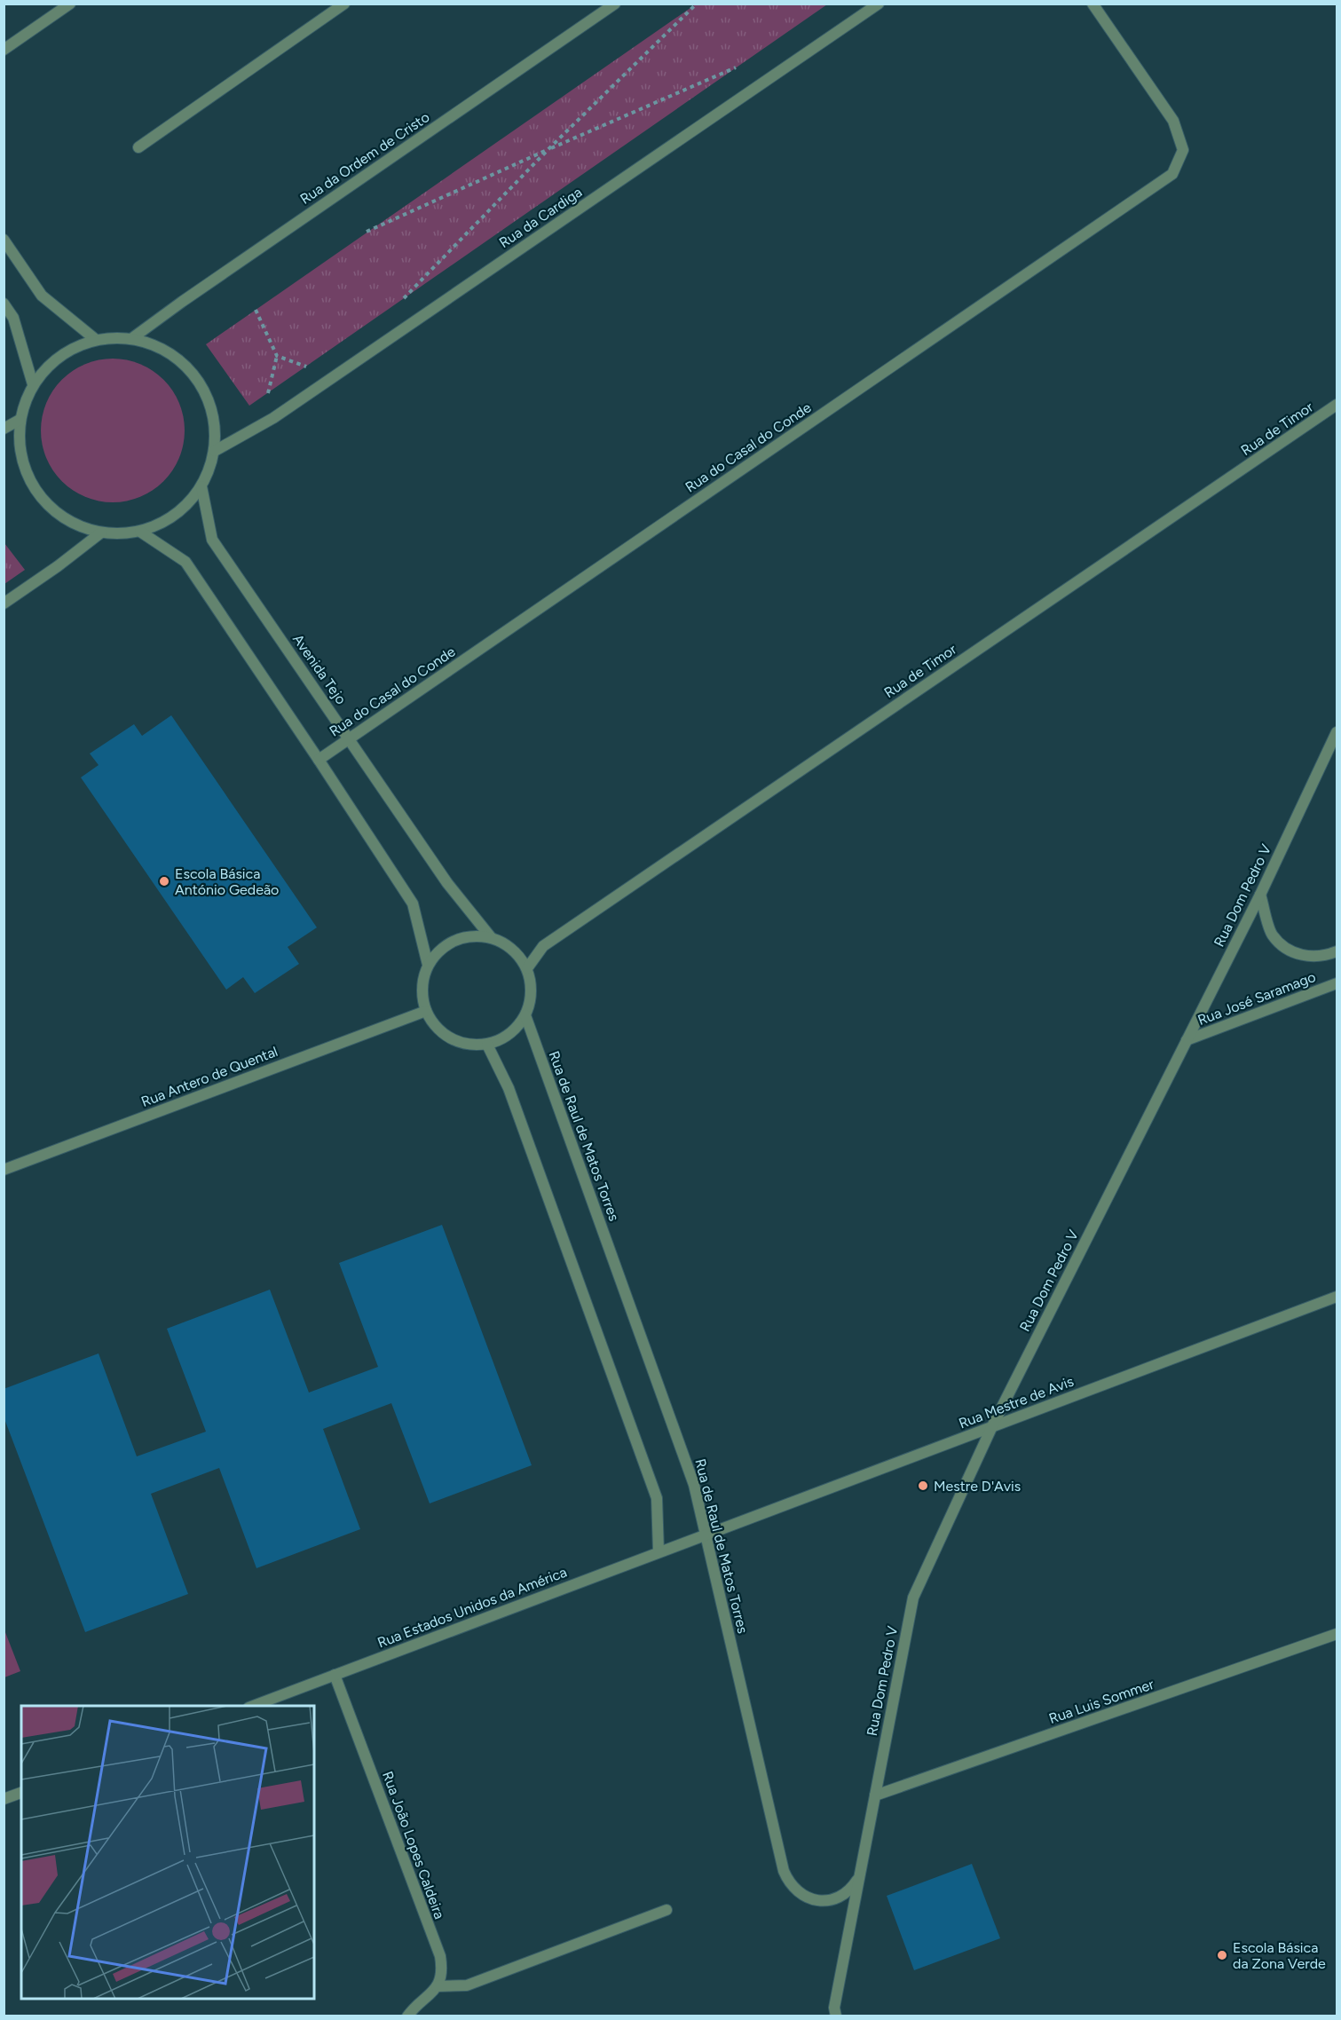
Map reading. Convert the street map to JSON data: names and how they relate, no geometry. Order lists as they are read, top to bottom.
{
  "streets": {
    "street": [
      "Rua da Ordem de Cristo",
      "Rua da Cardiga",
      "Rua de Timor",
      "Rua do Casal do Conde",
      "Avenida Tejo",
      "Rua Dom Pedro V",
      "Rua José Saramago",
      "Rua Antero de Quental",
      "Rua de Raul de Matos Torres",
      "Rua Mestre de Avis",
      "Rua Estados Unidos da América",
      "Rua Luis Sommer",
      "Rua João Lopes Caldeira"
    ]
  },
  "crossings": [
    ["Rua de Timor", "Avenida Tejo"],
    ["Rua de Timor", "Rua Antero de Quental"],
    ["Rua de Timor", "Rua de Raul de Matos Torres"],
    ["Rua do Casal do Conde", "Avenida Tejo"],
    ["Avenida Tejo", "Rua Antero de Quental"],
    ["Avenida Tejo", "Rua de Raul de Matos Torres"],
    ["Rua Dom Pedro V", "Rua José Saramago"],
    ["Rua Dom Pedro V", "Rua de Raul de Matos Torres"],
    ["Rua Dom Pedro V", "Rua Mestre de Avis"],
    ["Rua Dom Pedro V", "Rua Luis Sommer"],
    ["Rua Antero de Quental", "Rua de Raul de Matos Torres"],
    ["Rua de Raul de Matos Torres", "Rua Mestre de Avis"],
    ["Rua de Raul de Matos Torres", "Rua Estados Unidos da América"],
    ["Rua Mestre de Avis", "Rua Estados Unidos da América"],
    ["Rua Estados Unidos da América", "Rua João Lopes Caldeira"]
  ],
  "places": ["Escola Básica António Gedeão", "Mestre D'Avis", "Escola Básica da Zona Verde"]
}
